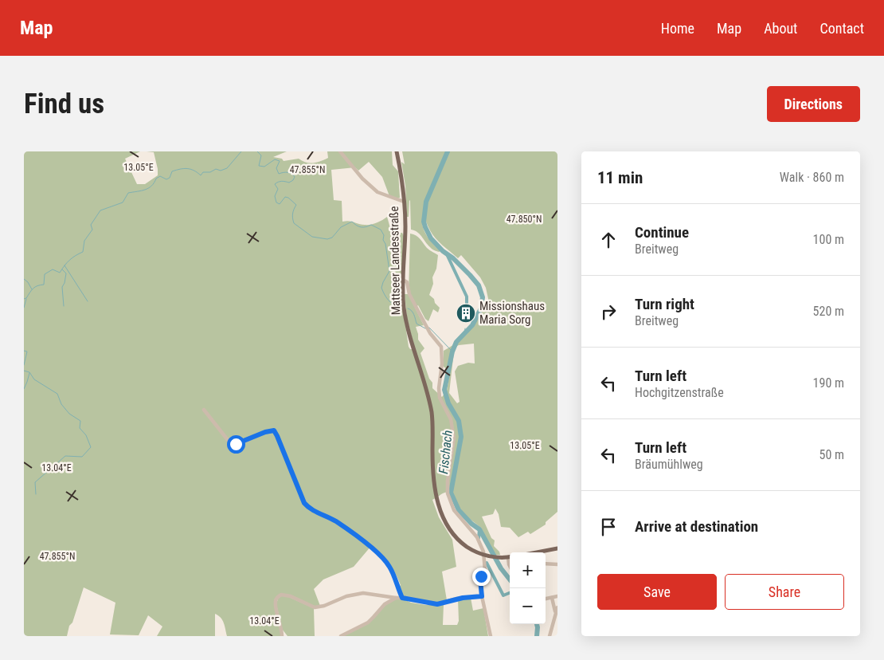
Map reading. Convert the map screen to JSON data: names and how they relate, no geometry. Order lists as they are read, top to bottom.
{
  "streets": {
    "main road": ["Mattseer Landesstraße"]
  },
  "water": ["Fischach"],
  "places": {
    "building": ["Missionshaus Maria Sorg"]
  },
  "page": {
    "header": "Map",
    "nav": [
      "Home",
      "Map",
      "About",
      "Contact"
    ],
    "buttons": [
      "Directions",
      ["Save", "Share"]
    ],
    "title": "Find us",
    "heading": ["11 min", "Walk · 860 m"],
    "list": [
      ["Continue", "Breitweg", "100 m"],
      ["Turn right", "Breitweg", "520 m"],
      ["Turn left", "Hochgitzenstraße", "190 m"],
      ["Turn left", "Bräumühlweg", "50 m"],
      "Arrive at destination"
    ],
    "map_buttons": ["+", "−"]
  },
  "coordinates": [
    "13.05°E",
    "47.855°N",
    "47.850°N",
    "13.04°E"
  ]
}
